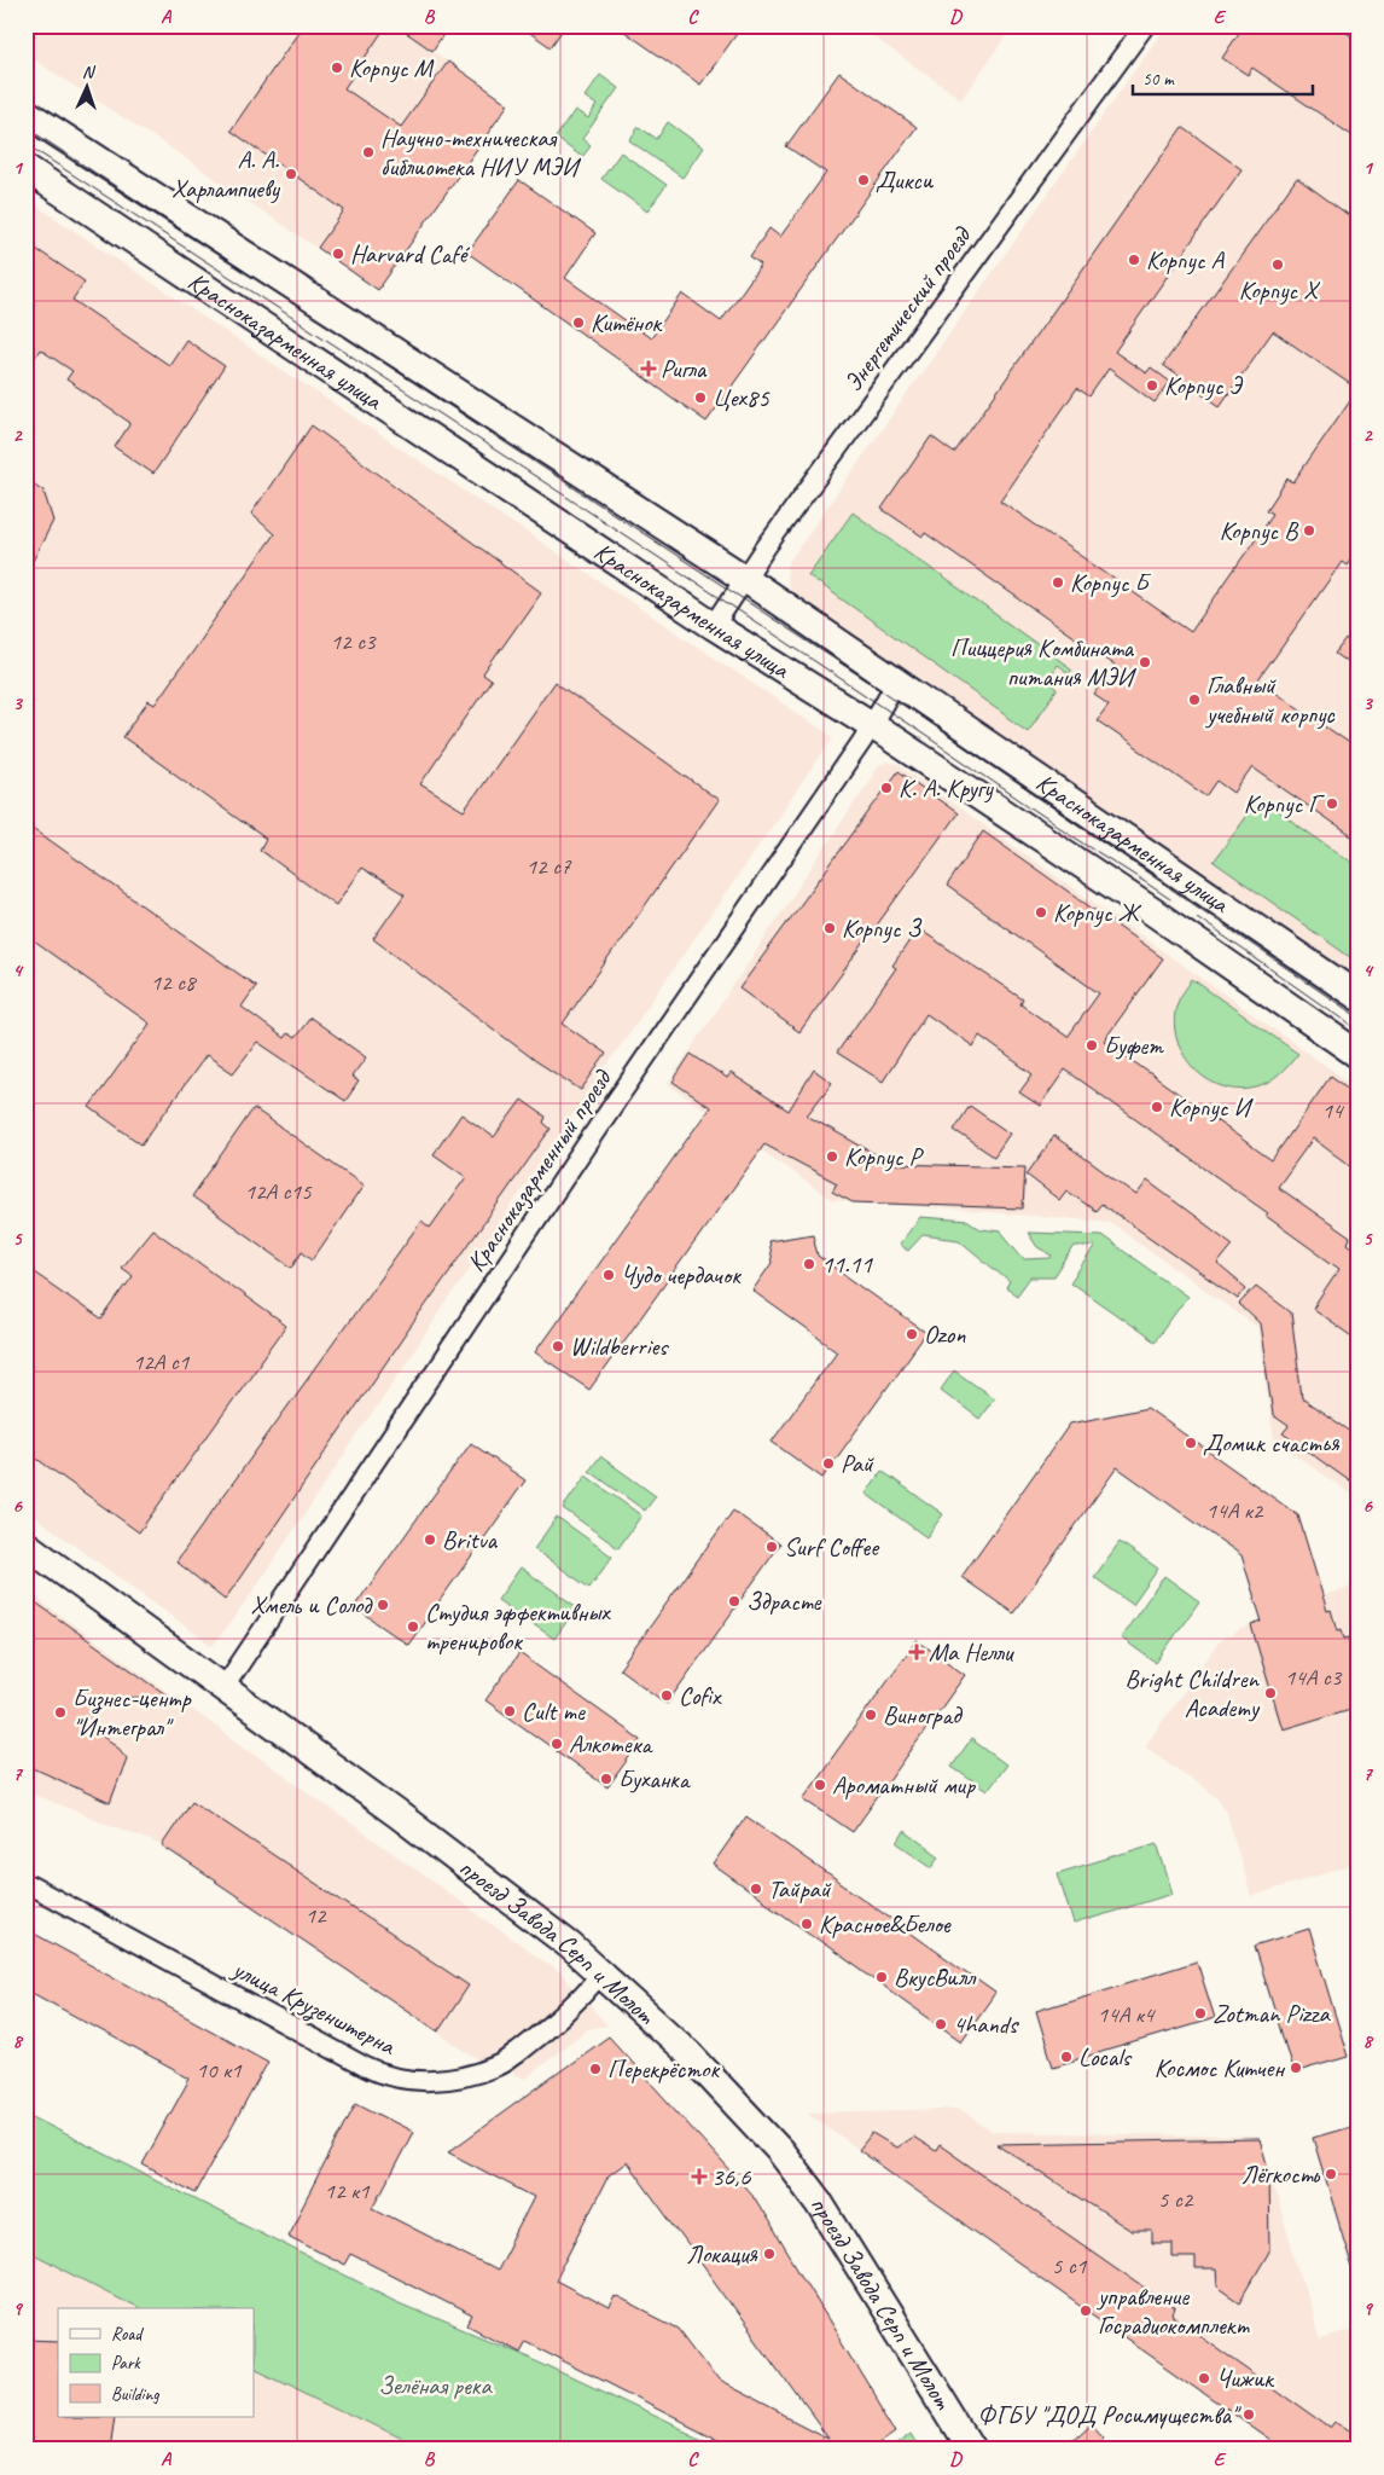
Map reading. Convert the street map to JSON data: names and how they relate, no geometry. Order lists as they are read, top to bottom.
{
  "streets": {
    "main road": ["Красноказарменная улица", "проезд Завода Серп и Молот"],
    "street": ["Энергетический проезд", "Красноказарменный проезд", "улица Крузенштерна"]
  },
  "crossings": [
    ["Энергетический проезд", "Красноказарменная улица"],
    ["Красноказарменная улица", "Красноказарменный проезд"],
    ["Красноказарменный проезд", "проезд Завода Серп и Молот"],
    ["проезд Завода Серп и Молот", "улица Крузенштерна"]
  ],
  "parks": ["Зелёная река"],
  "places": {
    "other": [
      "Корпус М",
      "Научно-техническая библиотека НИУ МЭИ",
      "А. А. Харлампиеву",
      "Дикси",
      "Harvard Café",
      "Корпус А",
      "Корпус Х",
      "Китёнок",
      "Корпус Э",
      "Цех85",
      "Корпус В",
      "Корпус Б",
      "Пиццерия Комбината питания МЭИ",
      "Главный учебный корпус",
      "К. А. Кругу",
      "Корпус Г",
      "Корпус Ж",
      "Корпус З",
      "Буфет",
      "Корпус И",
      "Корпус Р",
      "11.11",
      "Чудо чердачок",
      "Ozon",
      "Wildberries",
      "Домик счастья",
      "Рай",
      "Britva",
      "Surf Coffee",
      "Здрасте",
      "Хмель и Солод",
      "Студия эффективных тренировок",
      "Bright Children Academy",
      "Cofix",
      "Cult me",
      "Бизнес-центр \"Интеграл\"",
      "Виноград",
      "Алкотека",
      "Буханка",
      "Ароматный мир",
      "Тайрай",
      "Красное&Белое",
      "ВкусВилл",
      "Zotman Pizza",
      "4hands",
      "Locals",
      "Космос Китчен",
      "Перекрёсток",
      "Лёгкость",
      "Локация",
      "управление Госрадиокомплект",
      "Чижик",
      "ФГБУ \"ДОД Росимущества\""
    ],
    "health": ["Ригла", "Ма Нелли", "36,6"]
  },
  "house_numbers": [
    "12 с3",
    "12 с7",
    "12 с8",
    "14",
    "12А с15",
    "12А с1",
    "14А к2",
    "14А с3",
    "12",
    "14А к4",
    "10 к1",
    "12 к1",
    "5 с2",
    "5 с1"
  ],
  "legend": ["Road", "Park", "Building"],
  "scale_bar": "50 m",
  "north": "top",
  "grid": {
    "columns": [
      "A",
      "B",
      "C",
      "D",
      "E"
    ],
    "rows": [
      "1",
      "2",
      "3",
      "4",
      "5",
      "6",
      "7",
      "8",
      "9"
    ]
  }
}
